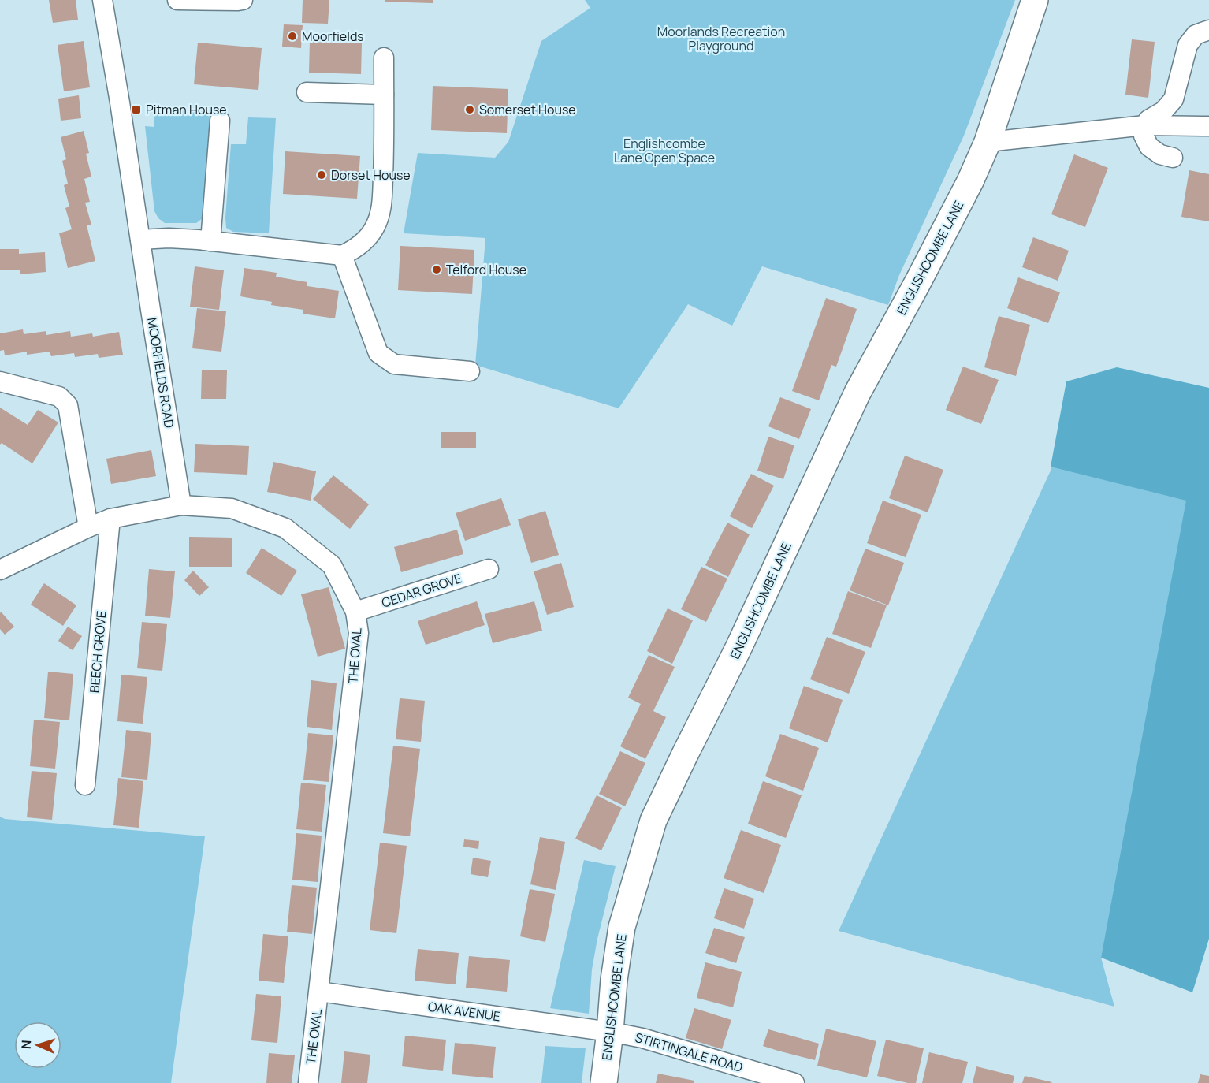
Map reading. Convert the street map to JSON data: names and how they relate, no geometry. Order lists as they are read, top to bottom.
{
  "streets": {
    "street": [
      "ENGLISHCOMBE LANE",
      "MOORFIELDS ROAD",
      "CEDAR GROVE",
      "BEECH GROVE",
      "THE OVAL",
      "OAK AVENUE",
      "STIRTINGALE ROAD"
    ]
  },
  "crossings": [
    ["ENGLISHCOMBE LANE", "OAK AVENUE"],
    ["ENGLISHCOMBE LANE", "STIRTINGALE ROAD"],
    ["MOORFIELDS ROAD", "THE OVAL"],
    ["CEDAR GROVE", "THE OVAL"],
    ["BEECH GROVE", "THE OVAL"],
    ["THE OVAL", "OAK AVENUE"],
    ["OAK AVENUE", "STIRTINGALE ROAD"]
  ],
  "parks": ["Moorlands Recreation Playground", "Englishcombe Lane Open Space"],
  "places": {
    "other": [
      "Moorfields",
      "Somerset House",
      "Dorset House",
      "Telford House"
    ],
    "transit": ["Pitman House"]
  },
  "north": "left"
}
